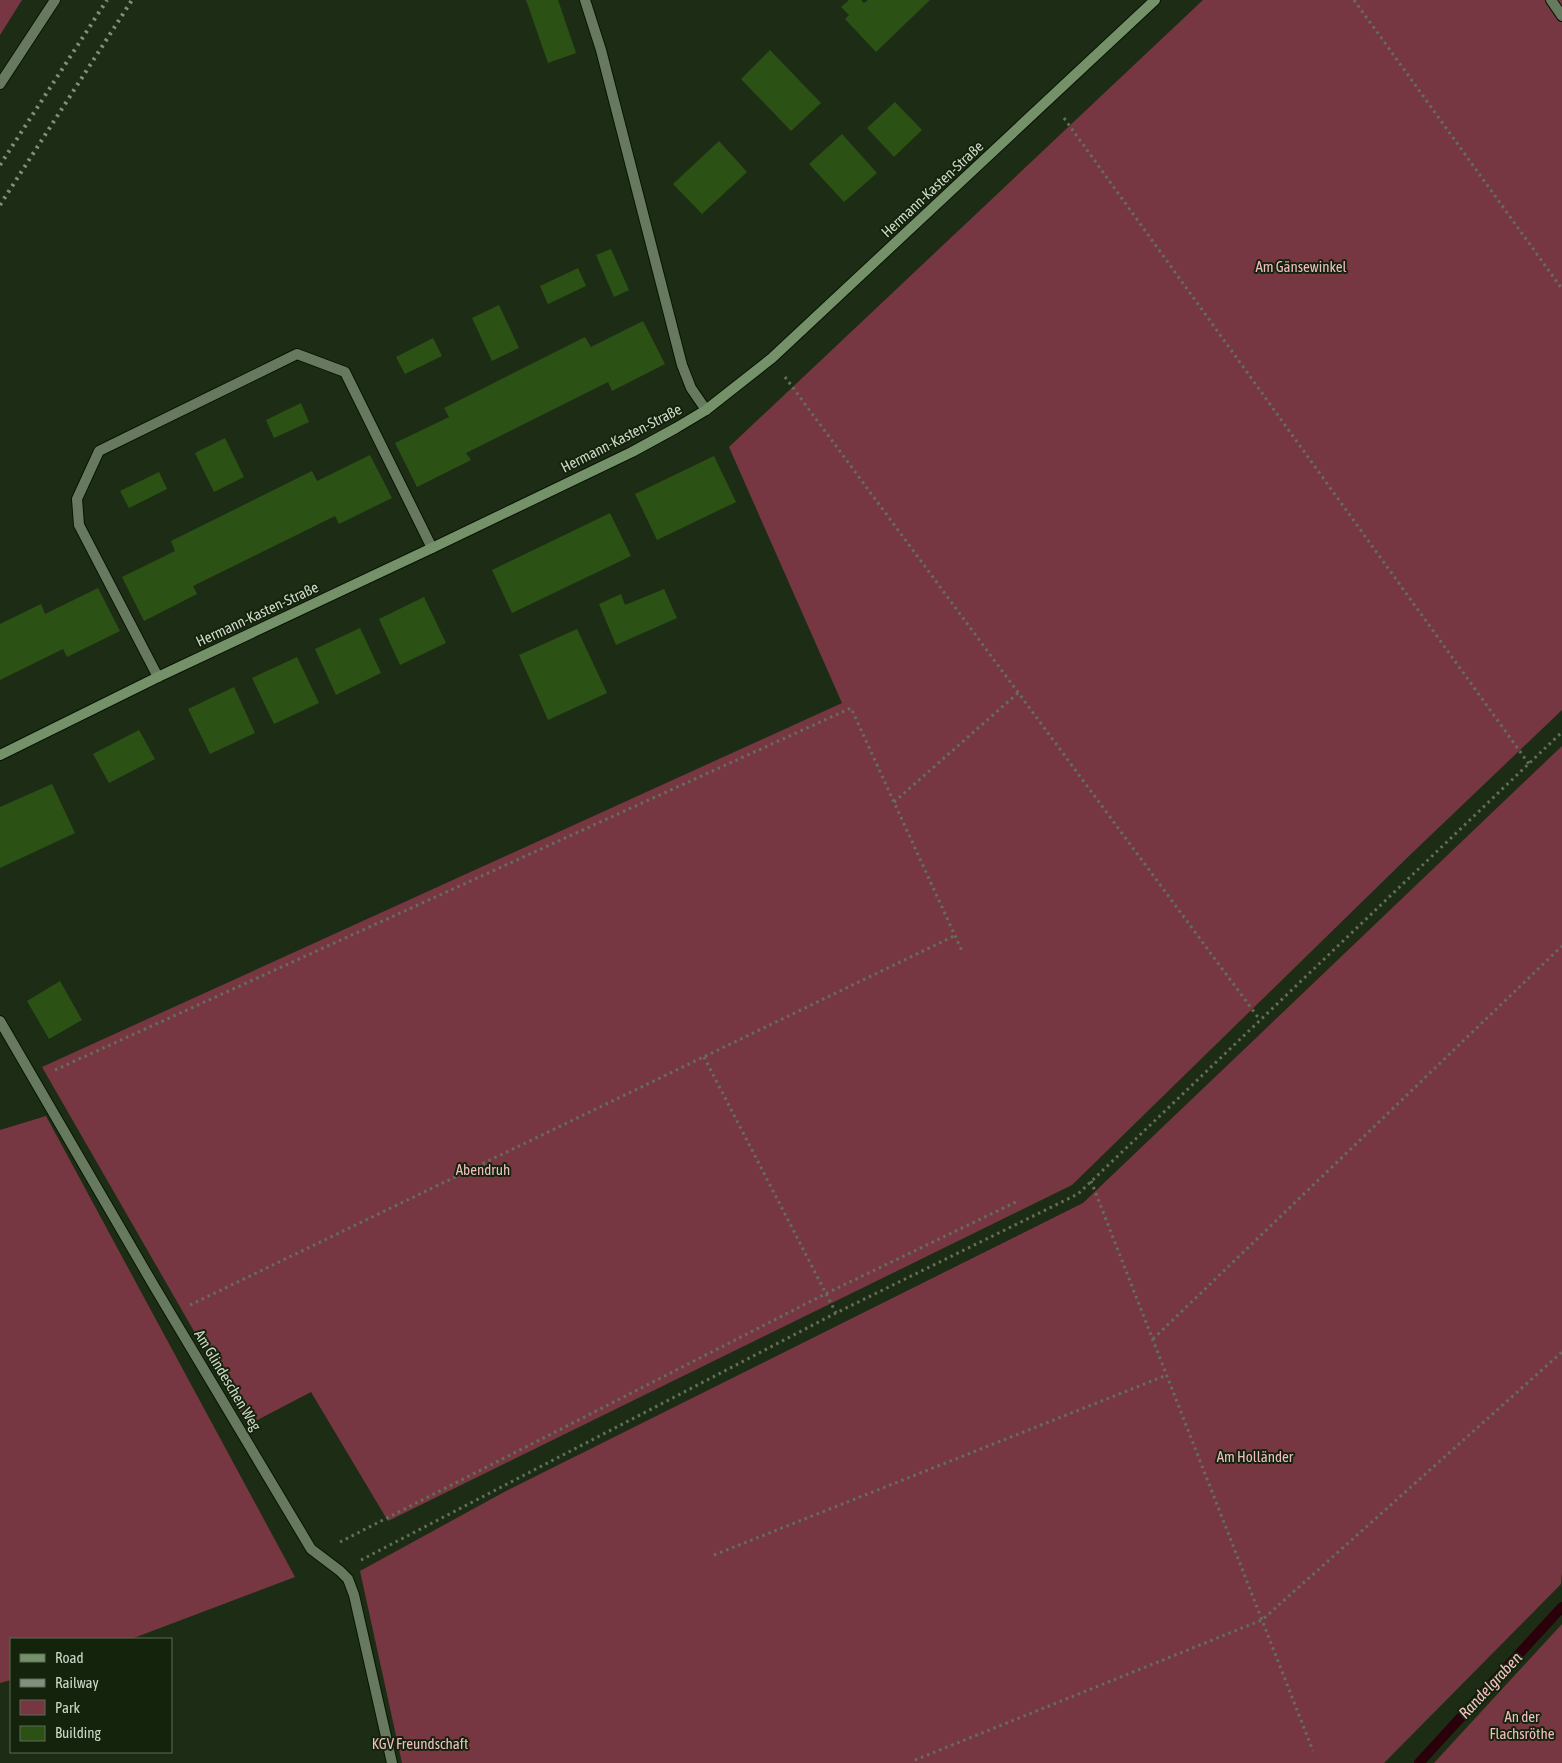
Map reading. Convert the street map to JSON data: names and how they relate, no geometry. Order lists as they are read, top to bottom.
{
  "streets": {
    "street": ["Hermann-Kasten-Straße", "Am Glindeschen Weg"]
  },
  "water": ["Randelgraben"],
  "parks": [
    "Am Gänsewinkel",
    "Abendruh",
    "Am Holländer",
    "An der Flachsröthe",
    "KGV Freundschaft"
  ],
  "legend": [
    "Road",
    "Railway",
    "Park",
    "Building"
  ]
}
